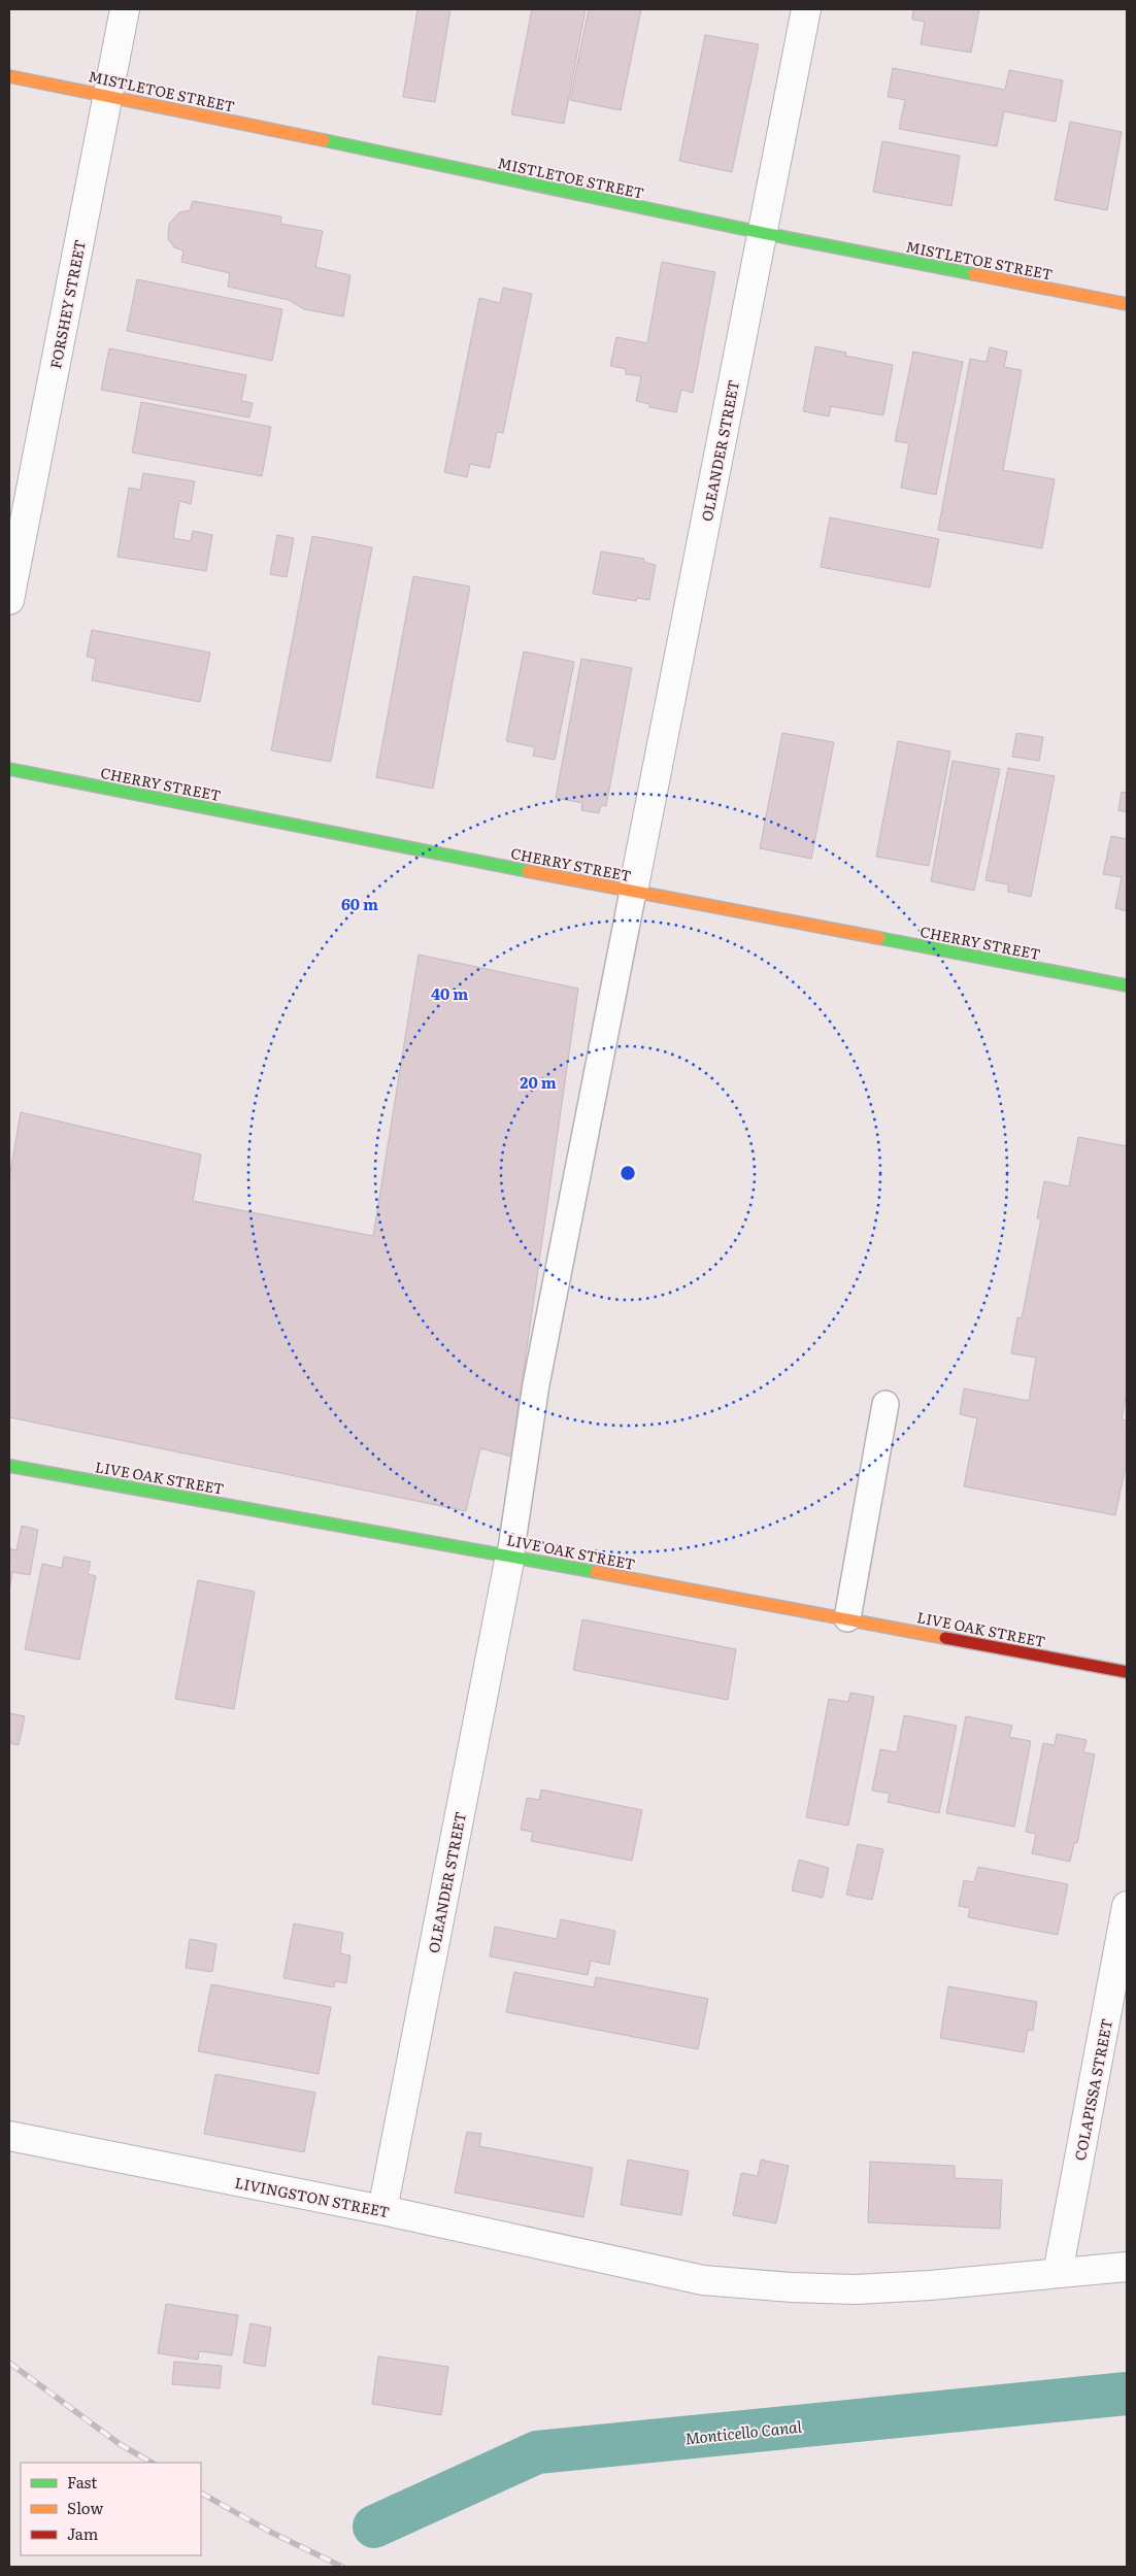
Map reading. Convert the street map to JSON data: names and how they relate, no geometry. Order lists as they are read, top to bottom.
{
  "streets": {
    "street": [
      "MISTLETOE STREET",
      "FORSHEY STREET",
      "OLEANDER STREET",
      "CHERRY STREET",
      "LIVE OAK STREET",
      "COLAPISSA STREET",
      "LIVINGSTON STREET"
    ]
  },
  "crossings": [
    ["MISTLETOE STREET", "FORSHEY STREET"],
    ["MISTLETOE STREET", "OLEANDER STREET"],
    ["OLEANDER STREET", "CHERRY STREET"],
    ["OLEANDER STREET", "LIVE OAK STREET"],
    ["OLEANDER STREET", "LIVINGSTON STREET"],
    ["COLAPISSA STREET", "LIVINGSTON STREET"]
  ],
  "water": ["Monticello Canal"],
  "legend": ["Fast", "Slow", "Jam"],
  "rings": ["60 m", "40 m", "20 m"]
}
